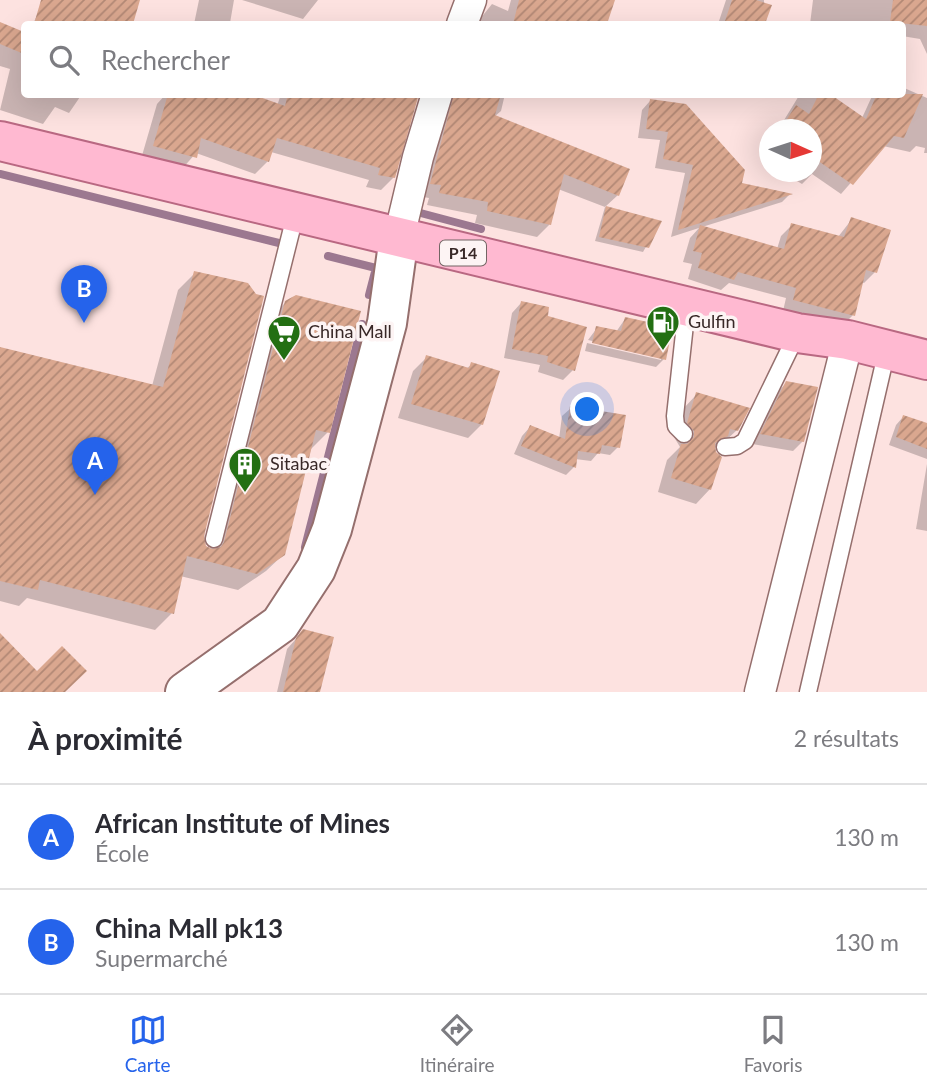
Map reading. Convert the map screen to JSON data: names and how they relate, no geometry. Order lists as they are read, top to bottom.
{
  "streets": {
    "main road": ["P14"]
  },
  "places": {
    "fuel station": ["Gulfin"],
    "supermarket": ["China Mall"],
    "building": ["Sitabac"]
  },
  "north": "right",
  "page": {
    "search": "Rechercher",
    "pins": ["B", "A"],
    "heading": ["À proximité", "2 résultats"],
    "list": [
      {
        "mark": "A",
        "name": "African Institute of Mines",
        "note": "École",
        "value": "130 m"
      },
      {
        "mark": "B",
        "name": "China Mall pk13",
        "note": "Supermarché",
        "value": "130 m"
      }
    ],
    "nav": ["Carte", "Itinéraire", "Favoris"]
  }
}
